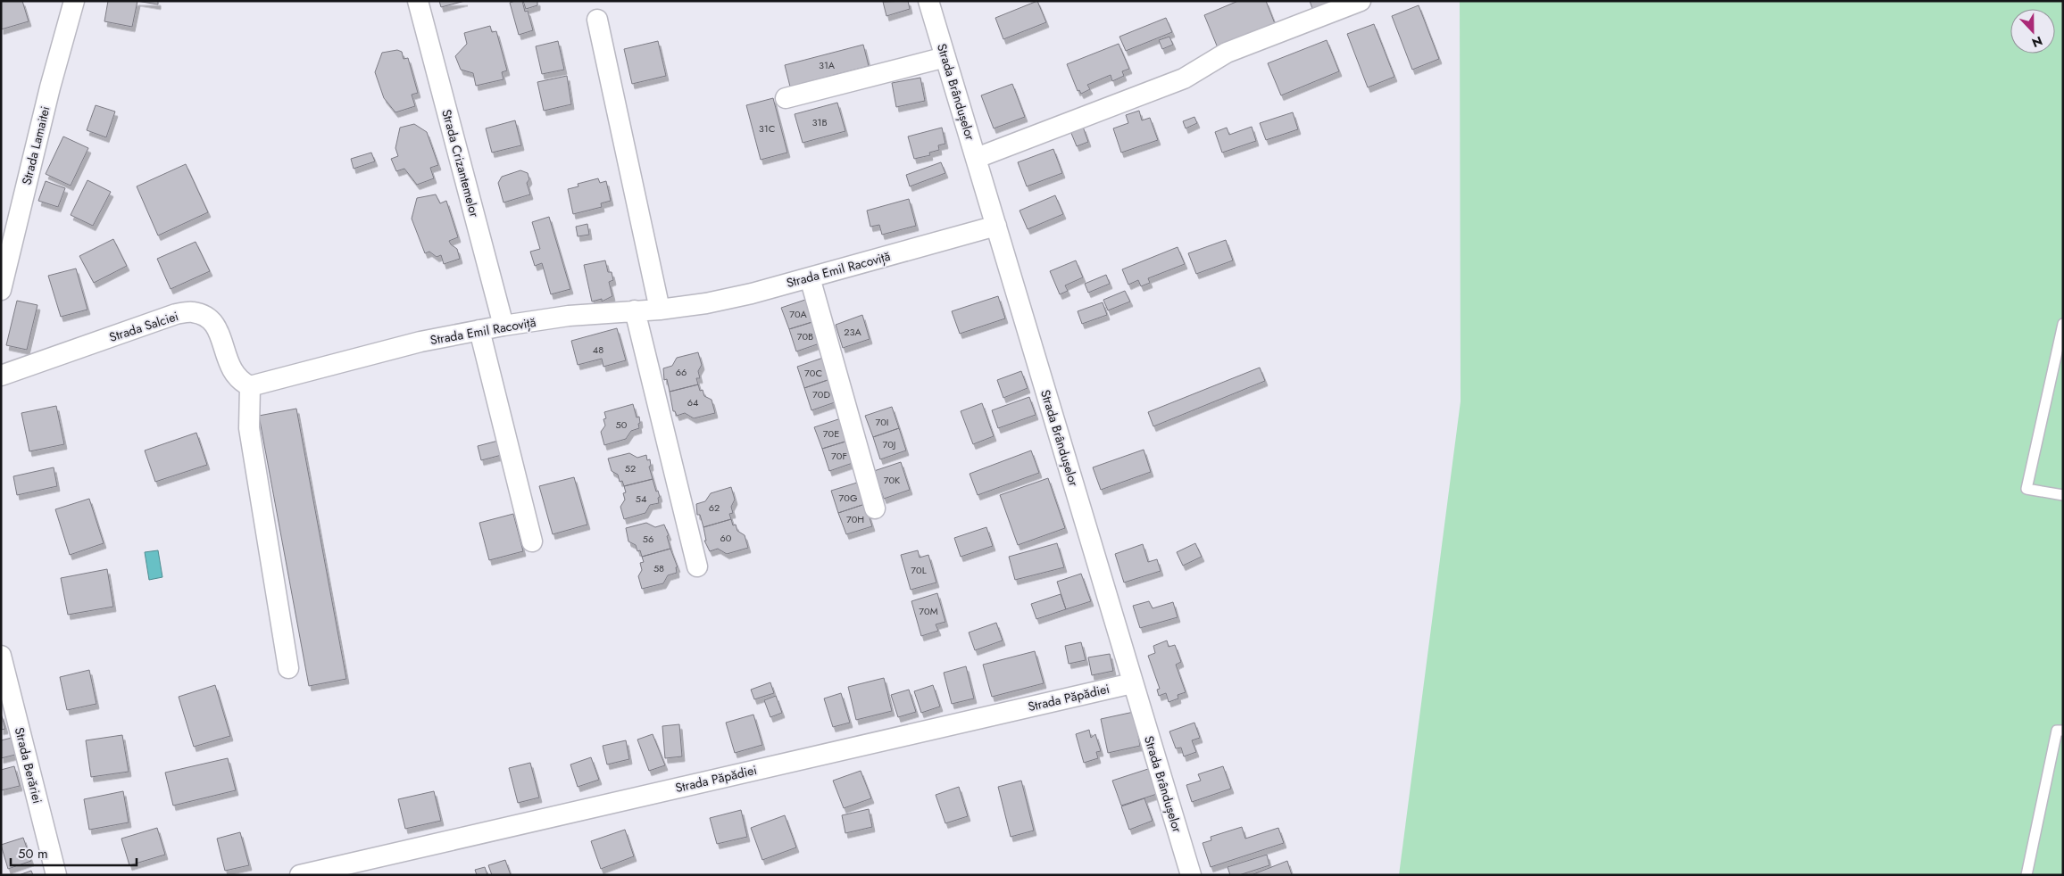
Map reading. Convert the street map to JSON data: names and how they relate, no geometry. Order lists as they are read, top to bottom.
{
  "streets": {
    "street": [
      "Strada Brândușelor",
      "Strada Lamaitei",
      "Strada Crizantemelor",
      "Strada Emil Racoviță",
      "Strada Salciei",
      "Strada Păpădiei",
      "Strada Berăriei"
    ]
  },
  "crossings": [
    ["Strada Brândușelor", "Strada Emil Racoviță"],
    ["Strada Brândușelor", "Strada Păpădiei"],
    ["Strada Crizantemelor", "Strada Emil Racoviță"],
    ["Strada Emil Racoviță", "Strada Salciei"]
  ],
  "house_numbers": [
    "31A",
    "31B",
    "31C",
    "70A",
    "23A",
    "70B",
    "48",
    "66",
    "70C",
    "70D",
    "64",
    "70I",
    "50",
    "70E",
    "70J",
    "70F",
    "52",
    "70K",
    "70G",
    "54",
    "62",
    "70H",
    "60",
    "56",
    "58",
    "70L",
    "70M"
  ],
  "scale_bar": "50 m",
  "north": "bottom"
}
